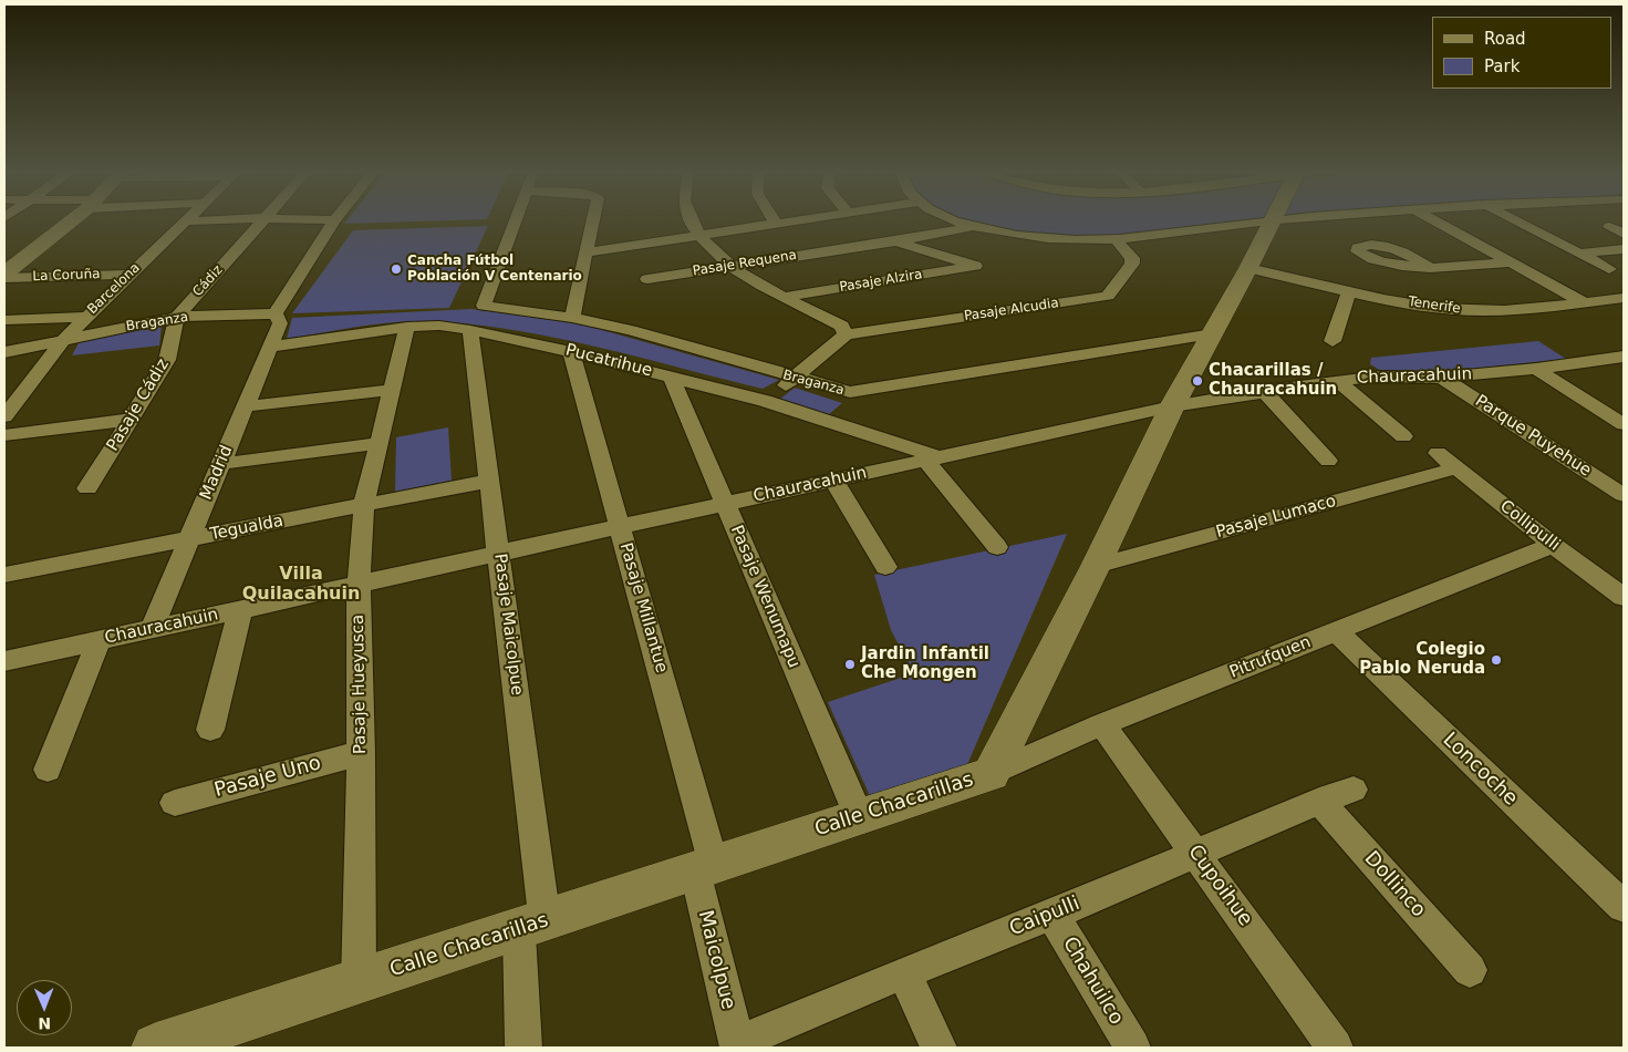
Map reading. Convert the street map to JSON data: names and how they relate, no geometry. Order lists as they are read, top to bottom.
{
  "streets": {
    "street": [
      "Pasaje Requena",
      "La Coruña",
      "Cádiz",
      "Pasaje Alzira",
      "Barcelona",
      "Tenerife",
      "Pasaje Alcudia",
      "Braganza",
      "Pucatrihue",
      "Chauracahuin",
      "Pasaje Cádiz",
      "Parque Puyehue",
      "Madrid",
      "Pasaje Lumaco",
      "Collipulli",
      "Tegualda",
      "Pasaje Wenumapu",
      "Pasaje Millantue",
      "Pasaje Maicolpue",
      "Pitrufquen",
      "Pasaje Hueyusca",
      "Loncoche",
      "Pasaje Uno",
      "Calle Chacarillas",
      "Dollinco",
      "Cupoihue",
      "Caipulli",
      "Maicolpue",
      "Chahuilco"
    ]
  },
  "crossings": [
    ["Pasaje Requena", "Pasaje Alzira"],
    ["La Coruña", "Barcelona"],
    ["Cádiz", "Braganza"],
    ["Cádiz", "Pasaje Cádiz"],
    ["Barcelona", "Braganza"],
    ["Tenerife", "Calle Chacarillas"],
    ["Braganza", "Pasaje Cádiz"],
    ["Braganza", "Calle Chacarillas"],
    ["Pucatrihue", "Chauracahuin"],
    ["Pucatrihue", "Madrid"],
    ["Pucatrihue", "Pasaje Wenumapu"],
    ["Pucatrihue", "Pasaje Millantue"],
    ["Pucatrihue", "Pasaje Maicolpue"],
    ["Pucatrihue", "Pasaje Hueyusca"],
    ["Chauracahuin", "Parque Puyehue"],
    ["Chauracahuin", "Madrid"],
    ["Chauracahuin", "Pasaje Wenumapu"],
    ["Chauracahuin", "Pasaje Millantue"],
    ["Chauracahuin", "Pasaje Maicolpue"],
    ["Chauracahuin", "Pasaje Hueyusca"],
    ["Chauracahuin", "Calle Chacarillas"],
    ["Madrid", "Tegualda"],
    ["Pasaje Lumaco", "Collipulli"],
    ["Pasaje Lumaco", "Calle Chacarillas"],
    ["Collipulli", "Pitrufquen"],
    ["Tegualda", "Pasaje Maicolpue"],
    ["Tegualda", "Pasaje Hueyusca"],
    ["Pasaje Wenumapu", "Calle Chacarillas"],
    ["Pasaje Millantue", "Calle Chacarillas"],
    ["Pasaje Millantue", "Maicolpue"],
    ["Pasaje Maicolpue", "Calle Chacarillas"],
    ["Pitrufquen", "Loncoche"],
    ["Pitrufquen", "Calle Chacarillas"],
    ["Pitrufquen", "Cupoihue"],
    ["Pasaje Hueyusca", "Pasaje Uno"],
    ["Pasaje Hueyusca", "Calle Chacarillas"],
    ["Calle Chacarillas", "Maicolpue"],
    ["Dollinco", "Caipulli"],
    ["Cupoihue", "Caipulli"],
    ["Caipulli", "Maicolpue"],
    ["Caipulli", "Chahuilco"]
  ],
  "districts": ["Villa Quilacahuin"],
  "places": [
    "Cancha Fútbol Población V Centenario",
    "Chacarillas / Chauracahuin",
    "Colegio Pablo Neruda",
    "Jardin Infantil Che Mongen"
  ],
  "legend": ["Road", "Park"],
  "north": "bottom"
}
